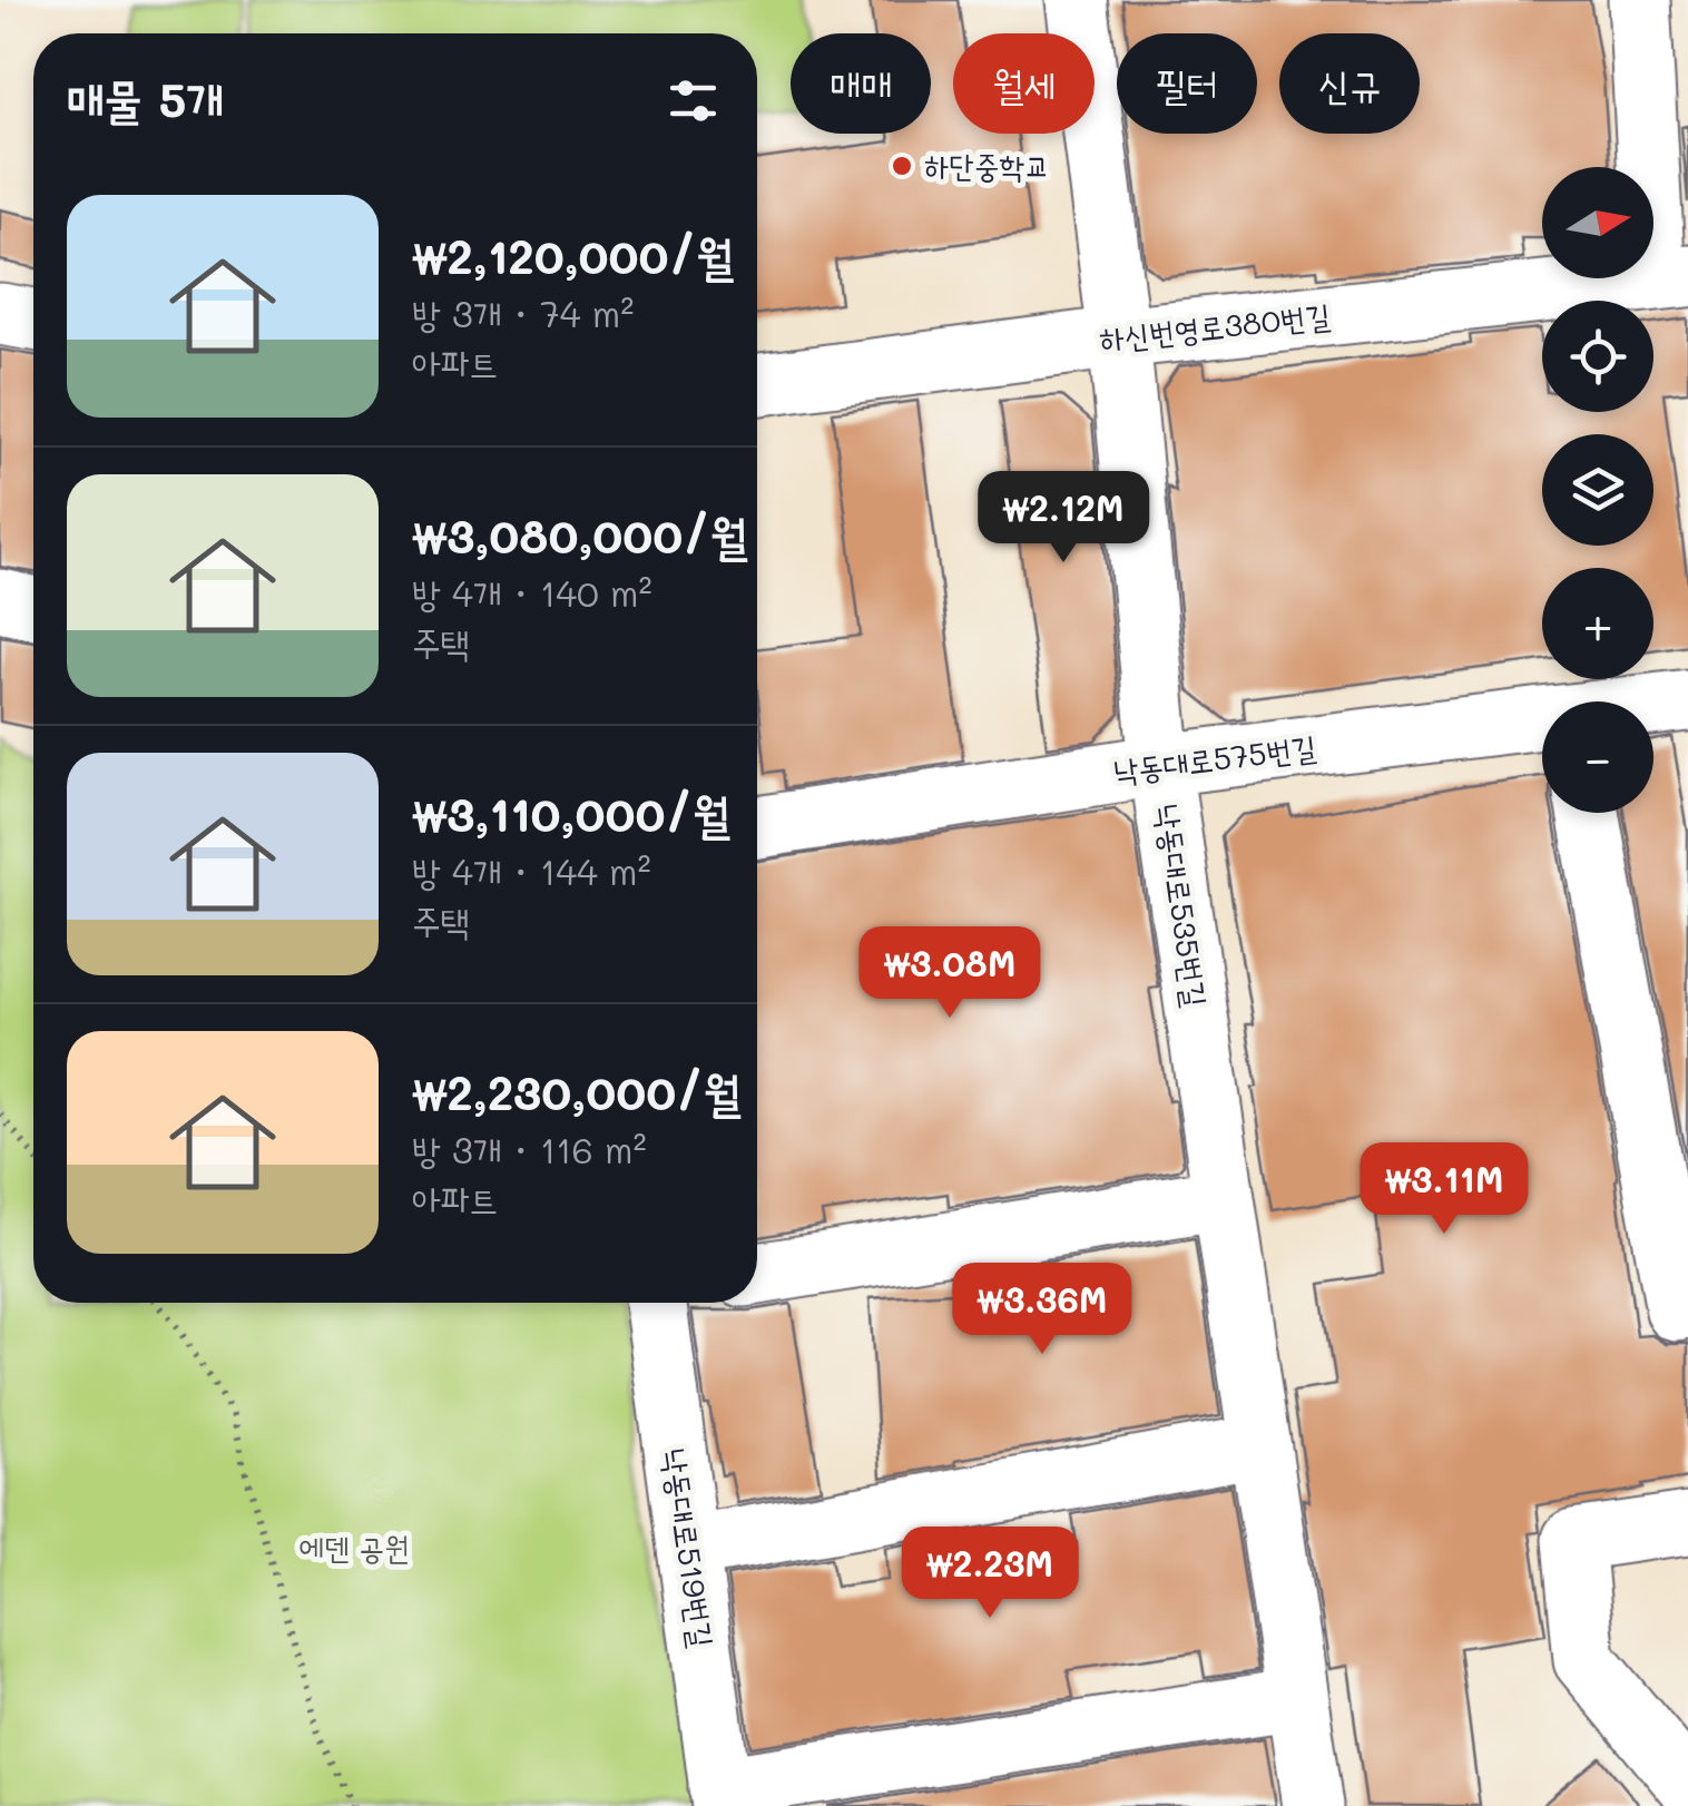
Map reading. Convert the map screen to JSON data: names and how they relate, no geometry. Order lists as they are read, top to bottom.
{
  "streets": {
    "lane": [
      "하신번영로380번길",
      "낙동대로575번길",
      "낙동대로535번길",
      "낙동대로519번길"
    ]
  },
  "crossings": [
    ["하신번영로380번길", "낙동대로535번길"],
    ["낙동대로575번길", "낙동대로535번길"]
  ],
  "parks": ["에덴 공원"],
  "places": ["하단중학교"],
  "north": "right",
  "page": {
    "chip": [
      "매매",
      "월세",
      "필터",
      "신규"
    ],
    "heading": "매물 5개",
    "map_buttons": ["+", "−"],
    "list": [
      {
        "name": "₩2,120,000/월",
        "note": "방 3개 · 74 m² · 아파트"
      },
      {
        "name": "₩3,080,000/월",
        "note": "방 4개 · 140 m² · 주택"
      },
      {
        "name": "₩3,110,000/월",
        "note": "방 4개 · 144 m² · 주택"
      },
      {
        "name": "₩2,230,000/월",
        "note": "방 3개 · 116 m² · 아파트"
      }
    ],
    "price": [
      "₩2.12M",
      "₩3.08M",
      "₩3.11M",
      "₩3.36M",
      "₩2.23M"
    ]
  }
}
